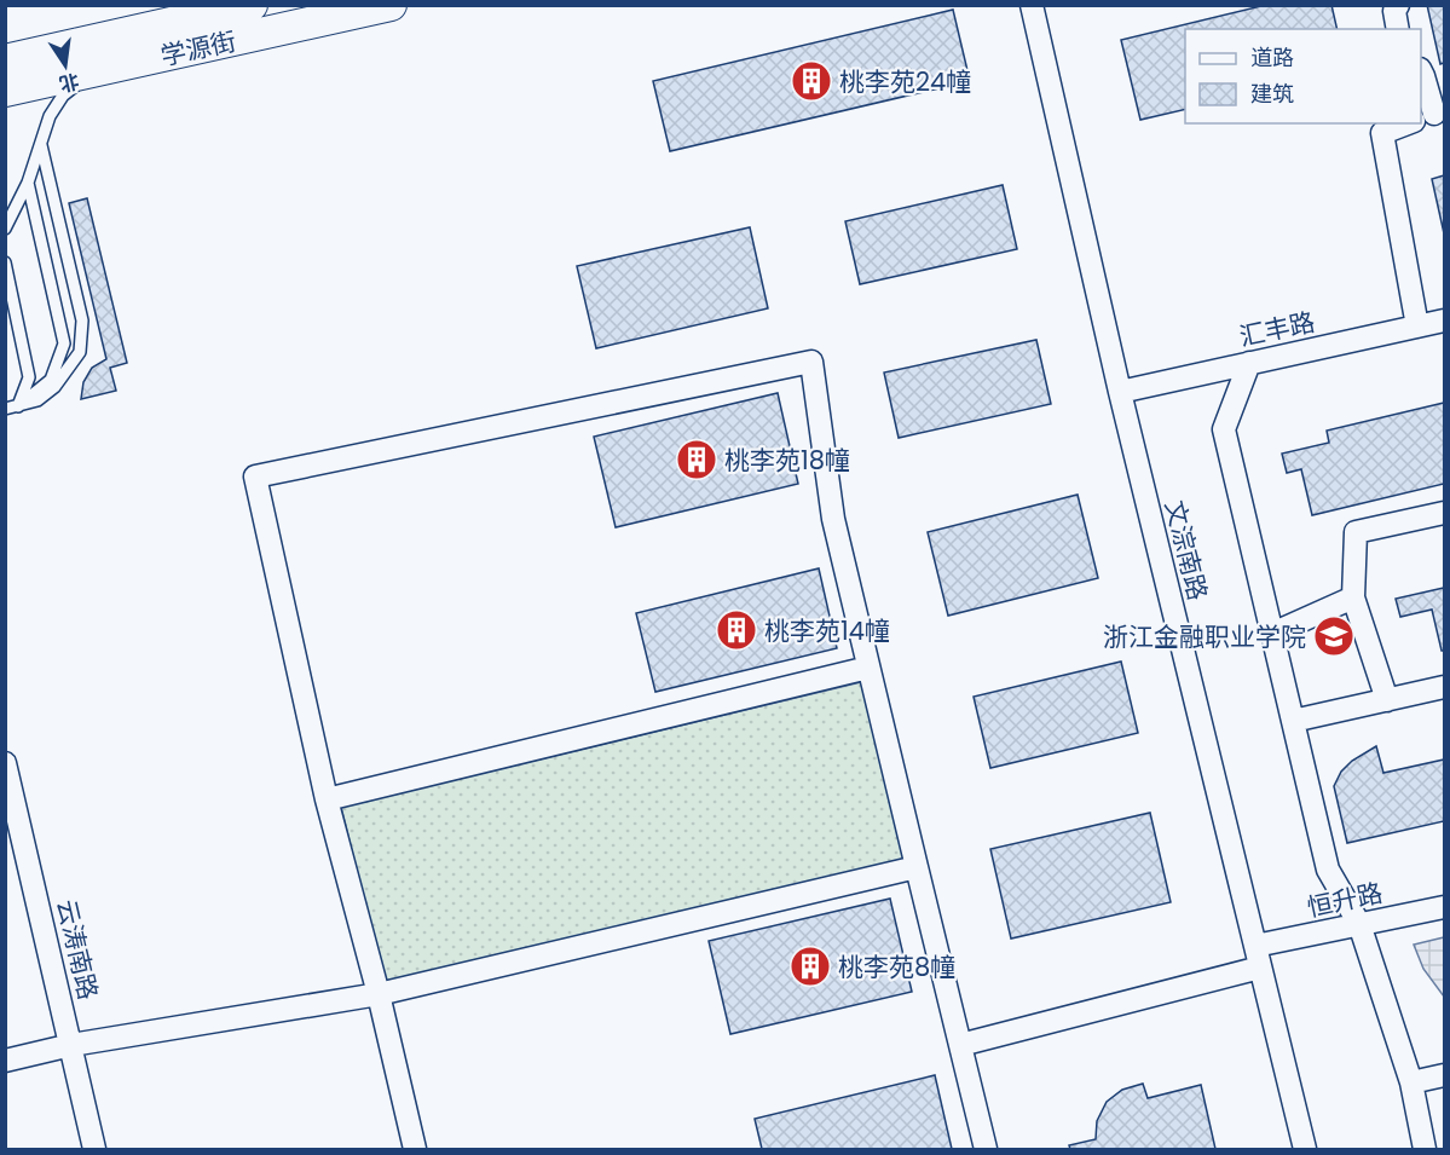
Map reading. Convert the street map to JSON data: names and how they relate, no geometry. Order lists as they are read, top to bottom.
{
  "streets": {
    "main road": ["学源街"],
    "street": [
      "汇丰路",
      "文淙南路",
      "恒升路",
      "云涛南路"
    ]
  },
  "crossings": [
    ["汇丰路", "文淙南路"],
    ["文淙南路", "恒升路"]
  ],
  "places": {
    "building": [
      "桃李苑24幢",
      "桃李苑18幢",
      "桃李苑14幢",
      "桃李苑8幢"
    ],
    "school or university": ["浙江金融职业学院"]
  },
  "legend": ["道路", "建筑"],
  "north": "bottom"
}
